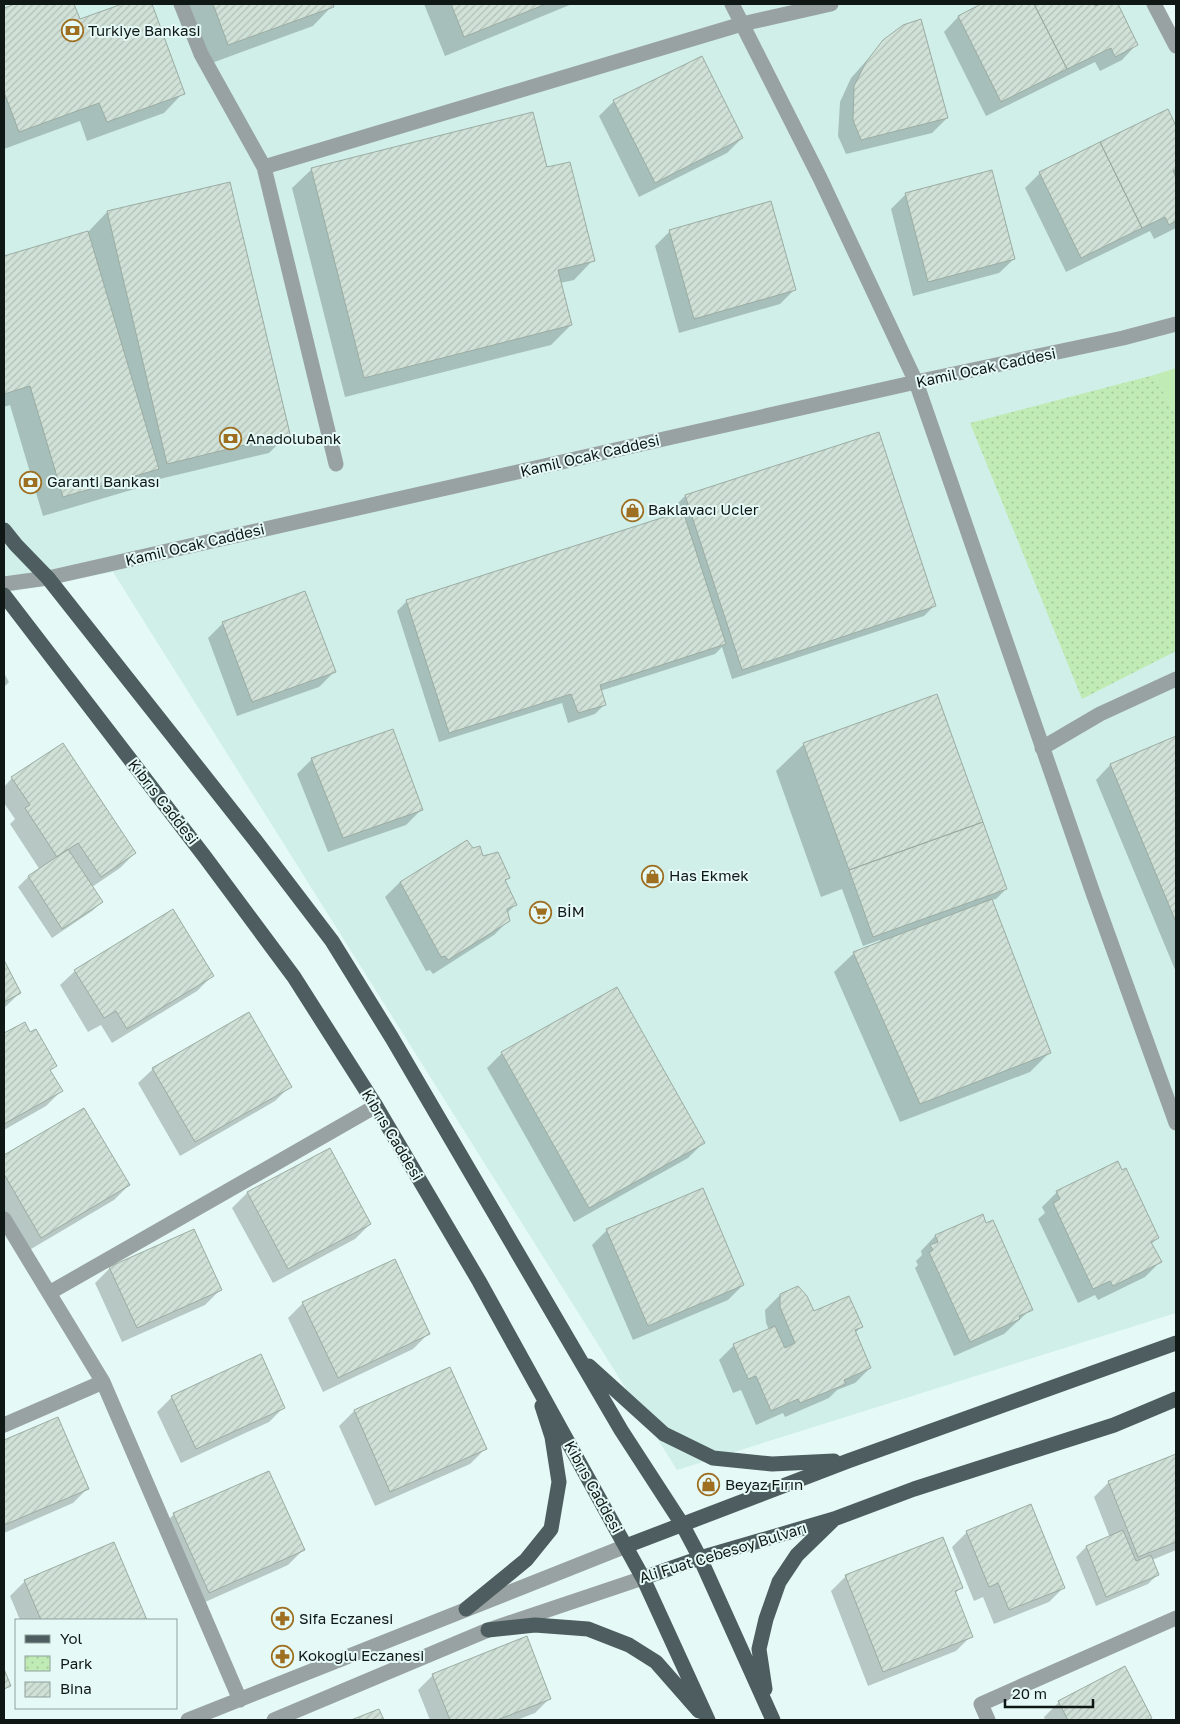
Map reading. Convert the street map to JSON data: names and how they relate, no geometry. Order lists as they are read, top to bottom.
{
  "streets": {
    "main road": ["Kıbrıs Caddesi", "Ali Fuat Cebesoy Bulvarı"],
    "street": ["Kamil Ocak Caddesi"]
  },
  "crossings": [
    ["Kıbrıs Caddesi", "Ali Fuat Cebesoy Bulvarı"]
  ],
  "places": {
    "bank": ["Turkiye Bankasi", "Anadolubank", "Garanti Bankası"],
    "shop": ["Baklavacı Ucler", "Has Ekmek", "Beyaz Fırın"],
    "supermarket": ["BİM"],
    "pharmacy": ["Sifa Eczanesi", "Kokoglu Eczanesi"]
  },
  "legend": ["Yol", "Park", "Bina"],
  "scale_bar": "20 m"
}
